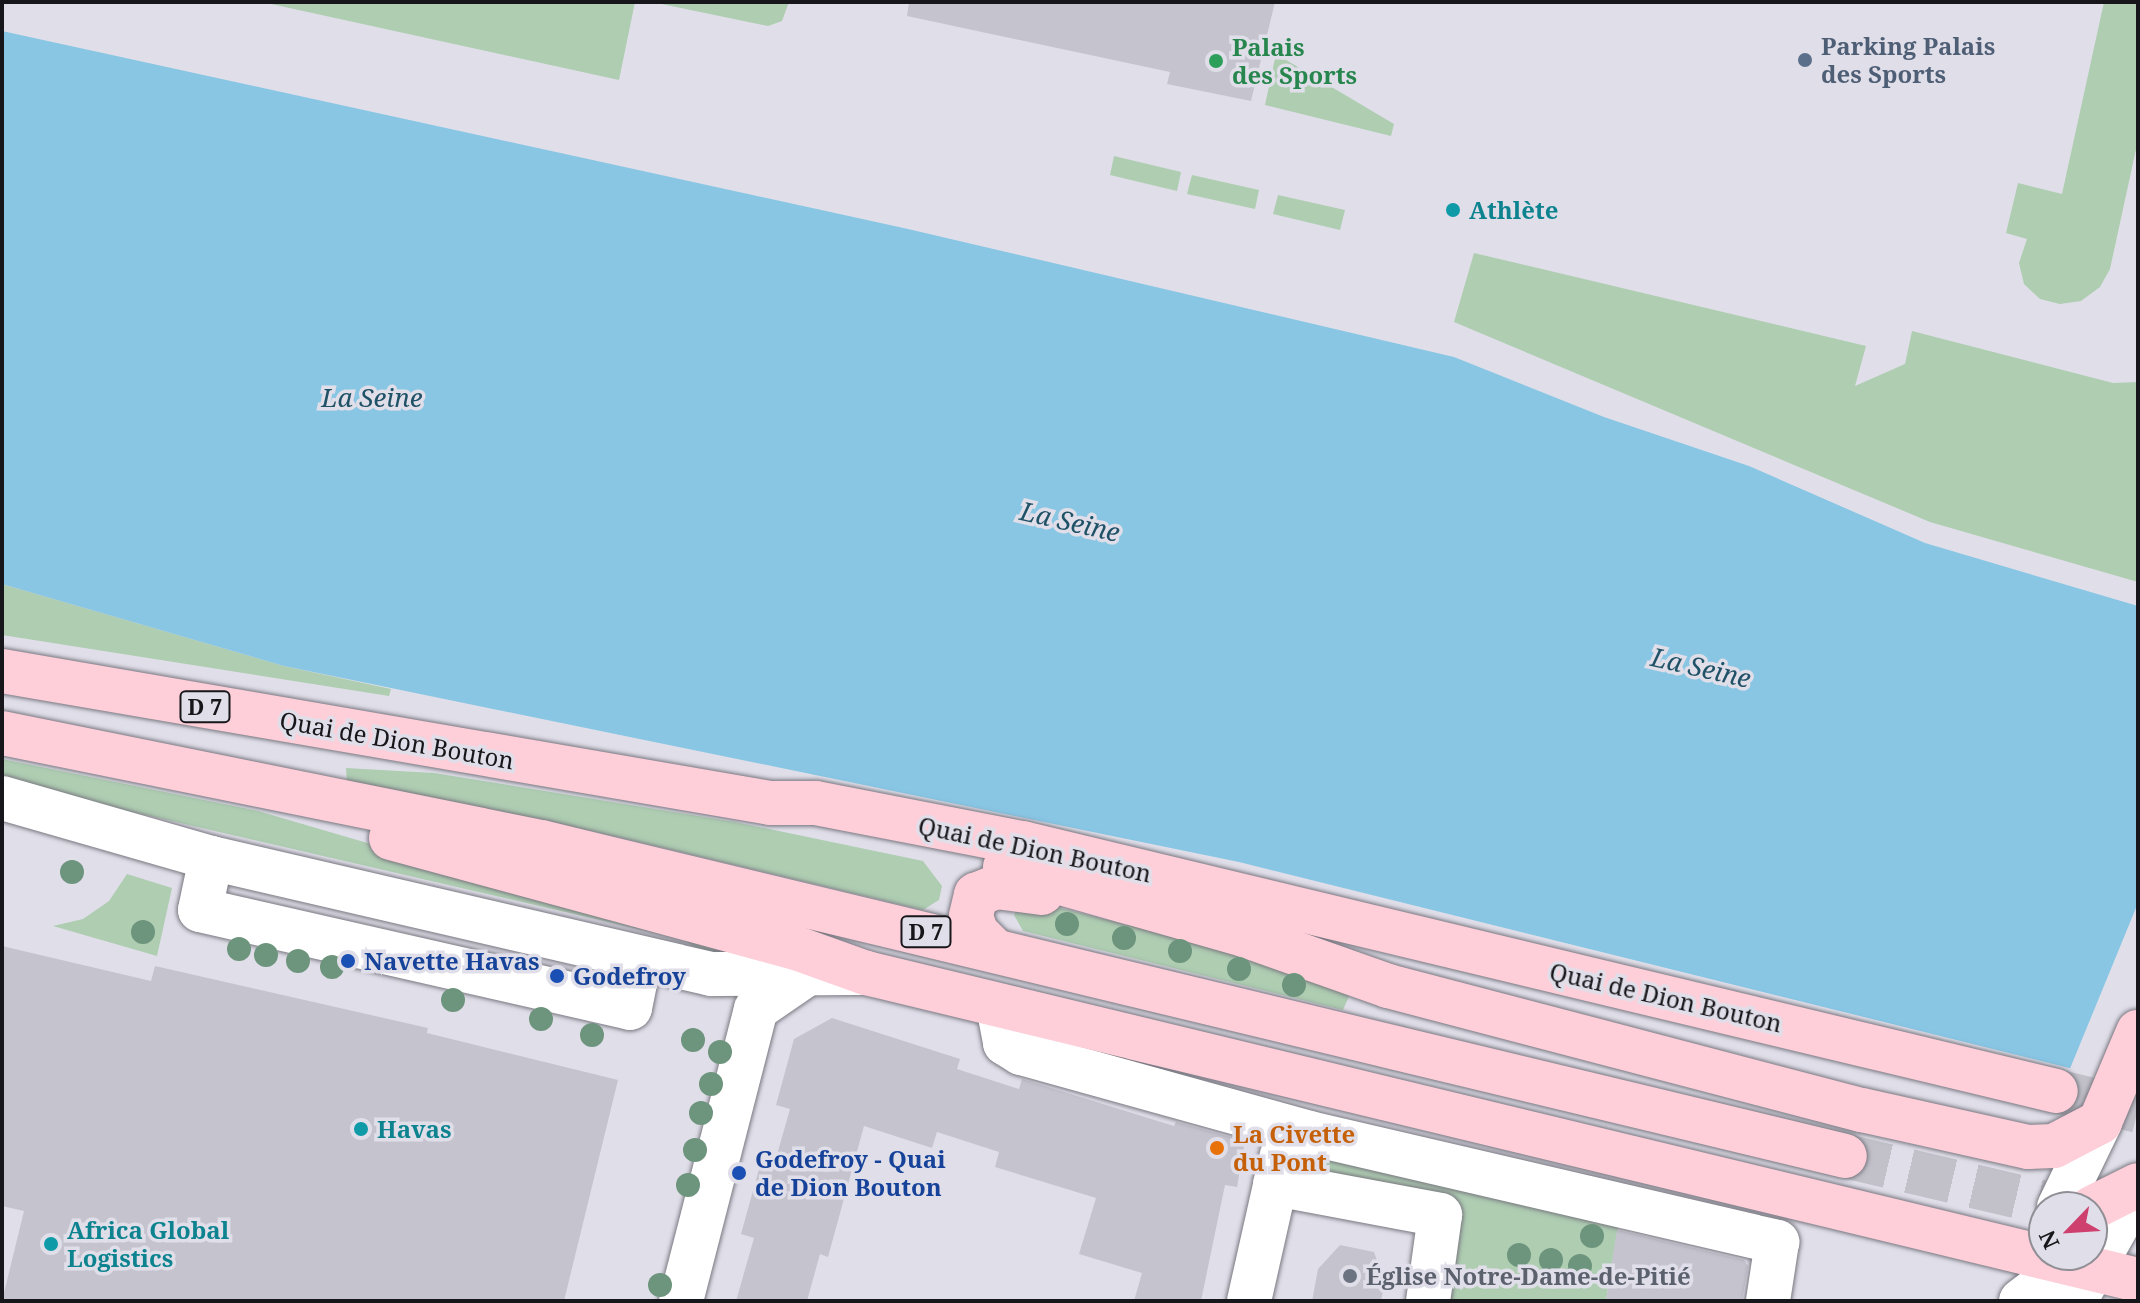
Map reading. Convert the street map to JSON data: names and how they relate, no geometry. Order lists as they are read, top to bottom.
{
  "streets": {
    "main road": ["D 7", "Quai de Dion Bouton"]
  },
  "water": ["La Seine"],
  "places": [
    "Parking Palais des Sports",
    "Palais des Sports",
    "Athlète",
    "Navette Havas",
    "Godefroy",
    "Havas",
    "La Civette du Pont",
    "Godefroy - Quai de Dion Bouton",
    "Africa Global Logistics",
    "Église Notre-Dame-de-Pitié"
  ],
  "north": "bottom left"
}
